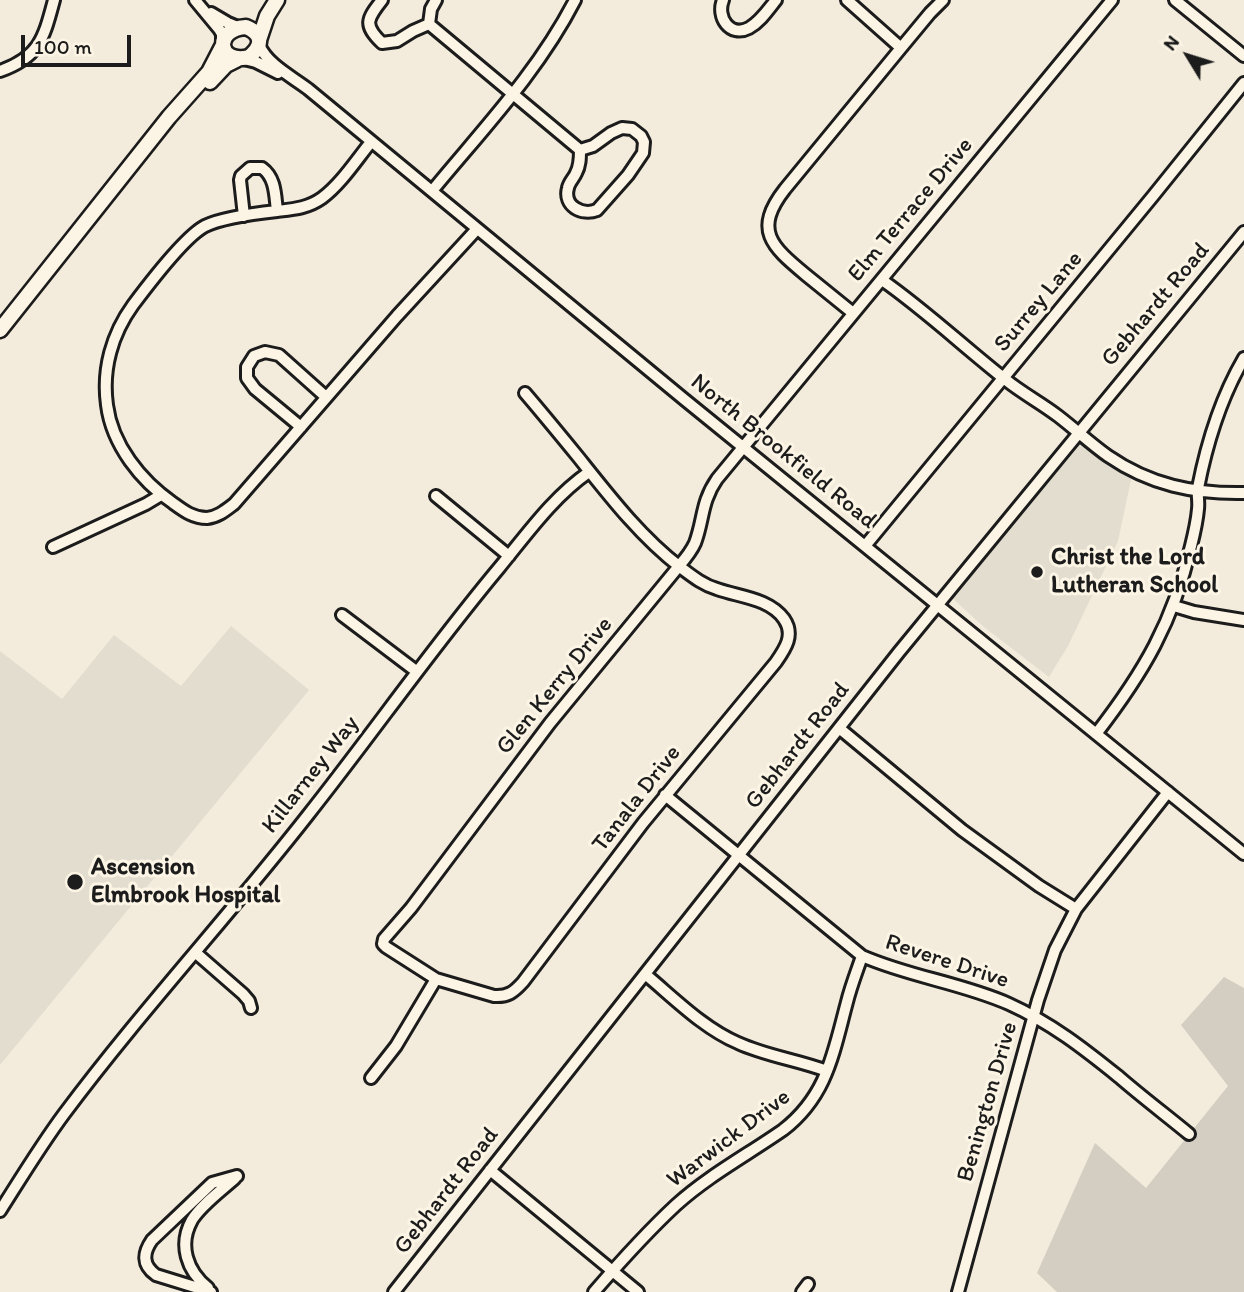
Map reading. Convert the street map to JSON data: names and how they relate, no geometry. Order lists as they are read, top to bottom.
{
  "streets": {
    "street": [
      "Elm Terrace Drive",
      "Surrey Lane",
      "Gebhardt Road",
      "North Brookfield Road",
      "Glen Kerry Drive",
      "Killarney Way",
      "Tanala Drive",
      "Revere Drive",
      "Benington Drive",
      "Warwick Drive"
    ]
  },
  "crossings": [
    ["Elm Terrace Drive", "North Brookfield Road"],
    ["Elm Terrace Drive", "Glen Kerry Drive"],
    ["Surrey Lane", "North Brookfield Road"],
    ["Gebhardt Road", "North Brookfield Road"],
    ["Gebhardt Road", "Revere Drive"],
    ["North Brookfield Road", "Glen Kerry Drive"],
    ["North Brookfield Road", "Benington Drive"],
    ["Glen Kerry Drive", "Tanala Drive"],
    ["Tanala Drive", "Revere Drive"],
    ["Revere Drive", "Benington Drive"],
    ["Revere Drive", "Warwick Drive"]
  ],
  "places": ["Christ the Lord Lutheran School", "Ascension Elmbrook Hospital"],
  "scale_bar": "100 m",
  "north": "top left"
}
